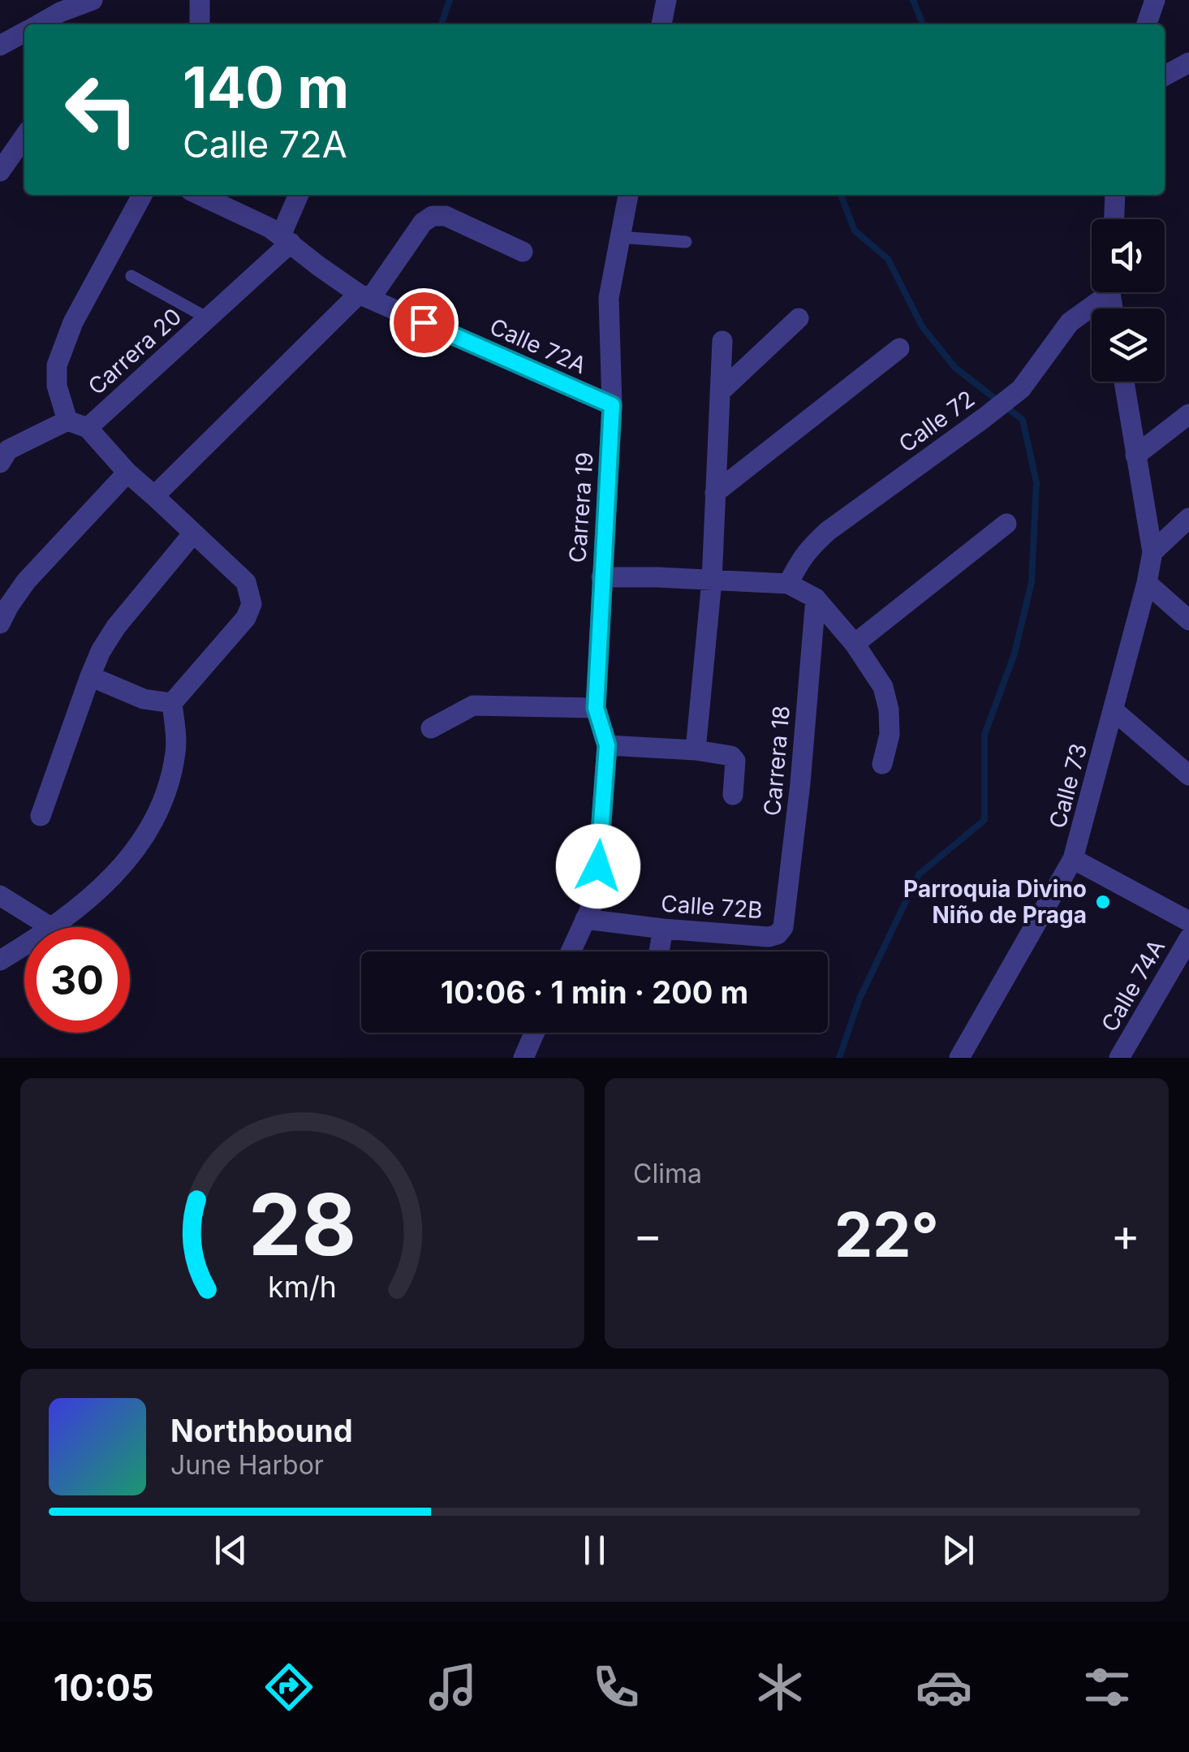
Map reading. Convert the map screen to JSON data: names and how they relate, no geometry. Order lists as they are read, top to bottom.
{
  "streets": {
    "street": [
      "Calle 72A",
      "Carrera 20",
      "Calle 72",
      "Carrera 19",
      "Carrera 18",
      "Calle 73",
      "Calle 72B",
      "Calle 74A"
    ]
  },
  "crossings": [
    ["Calle 72A", "Carrera 20"],
    ["Calle 72A", "Carrera 19"],
    ["Carrera 19", "Calle 72B"],
    ["Carrera 18", "Calle 72B"]
  ],
  "places": ["Parroquia Divino Niño de Praga"],
  "page": {
    "turn": ["140 m", "Calle 72A"],
    "limit": "30",
    "trip": "10:06 · 1 min · 200 m",
    "tile": "Clima",
    "heat": ["−", "22°", "+"],
    "song": ["Northbound", "June Harbor"],
    "tabs": "10:05",
    "gauge": ["28", "km/h"]
  }
}
